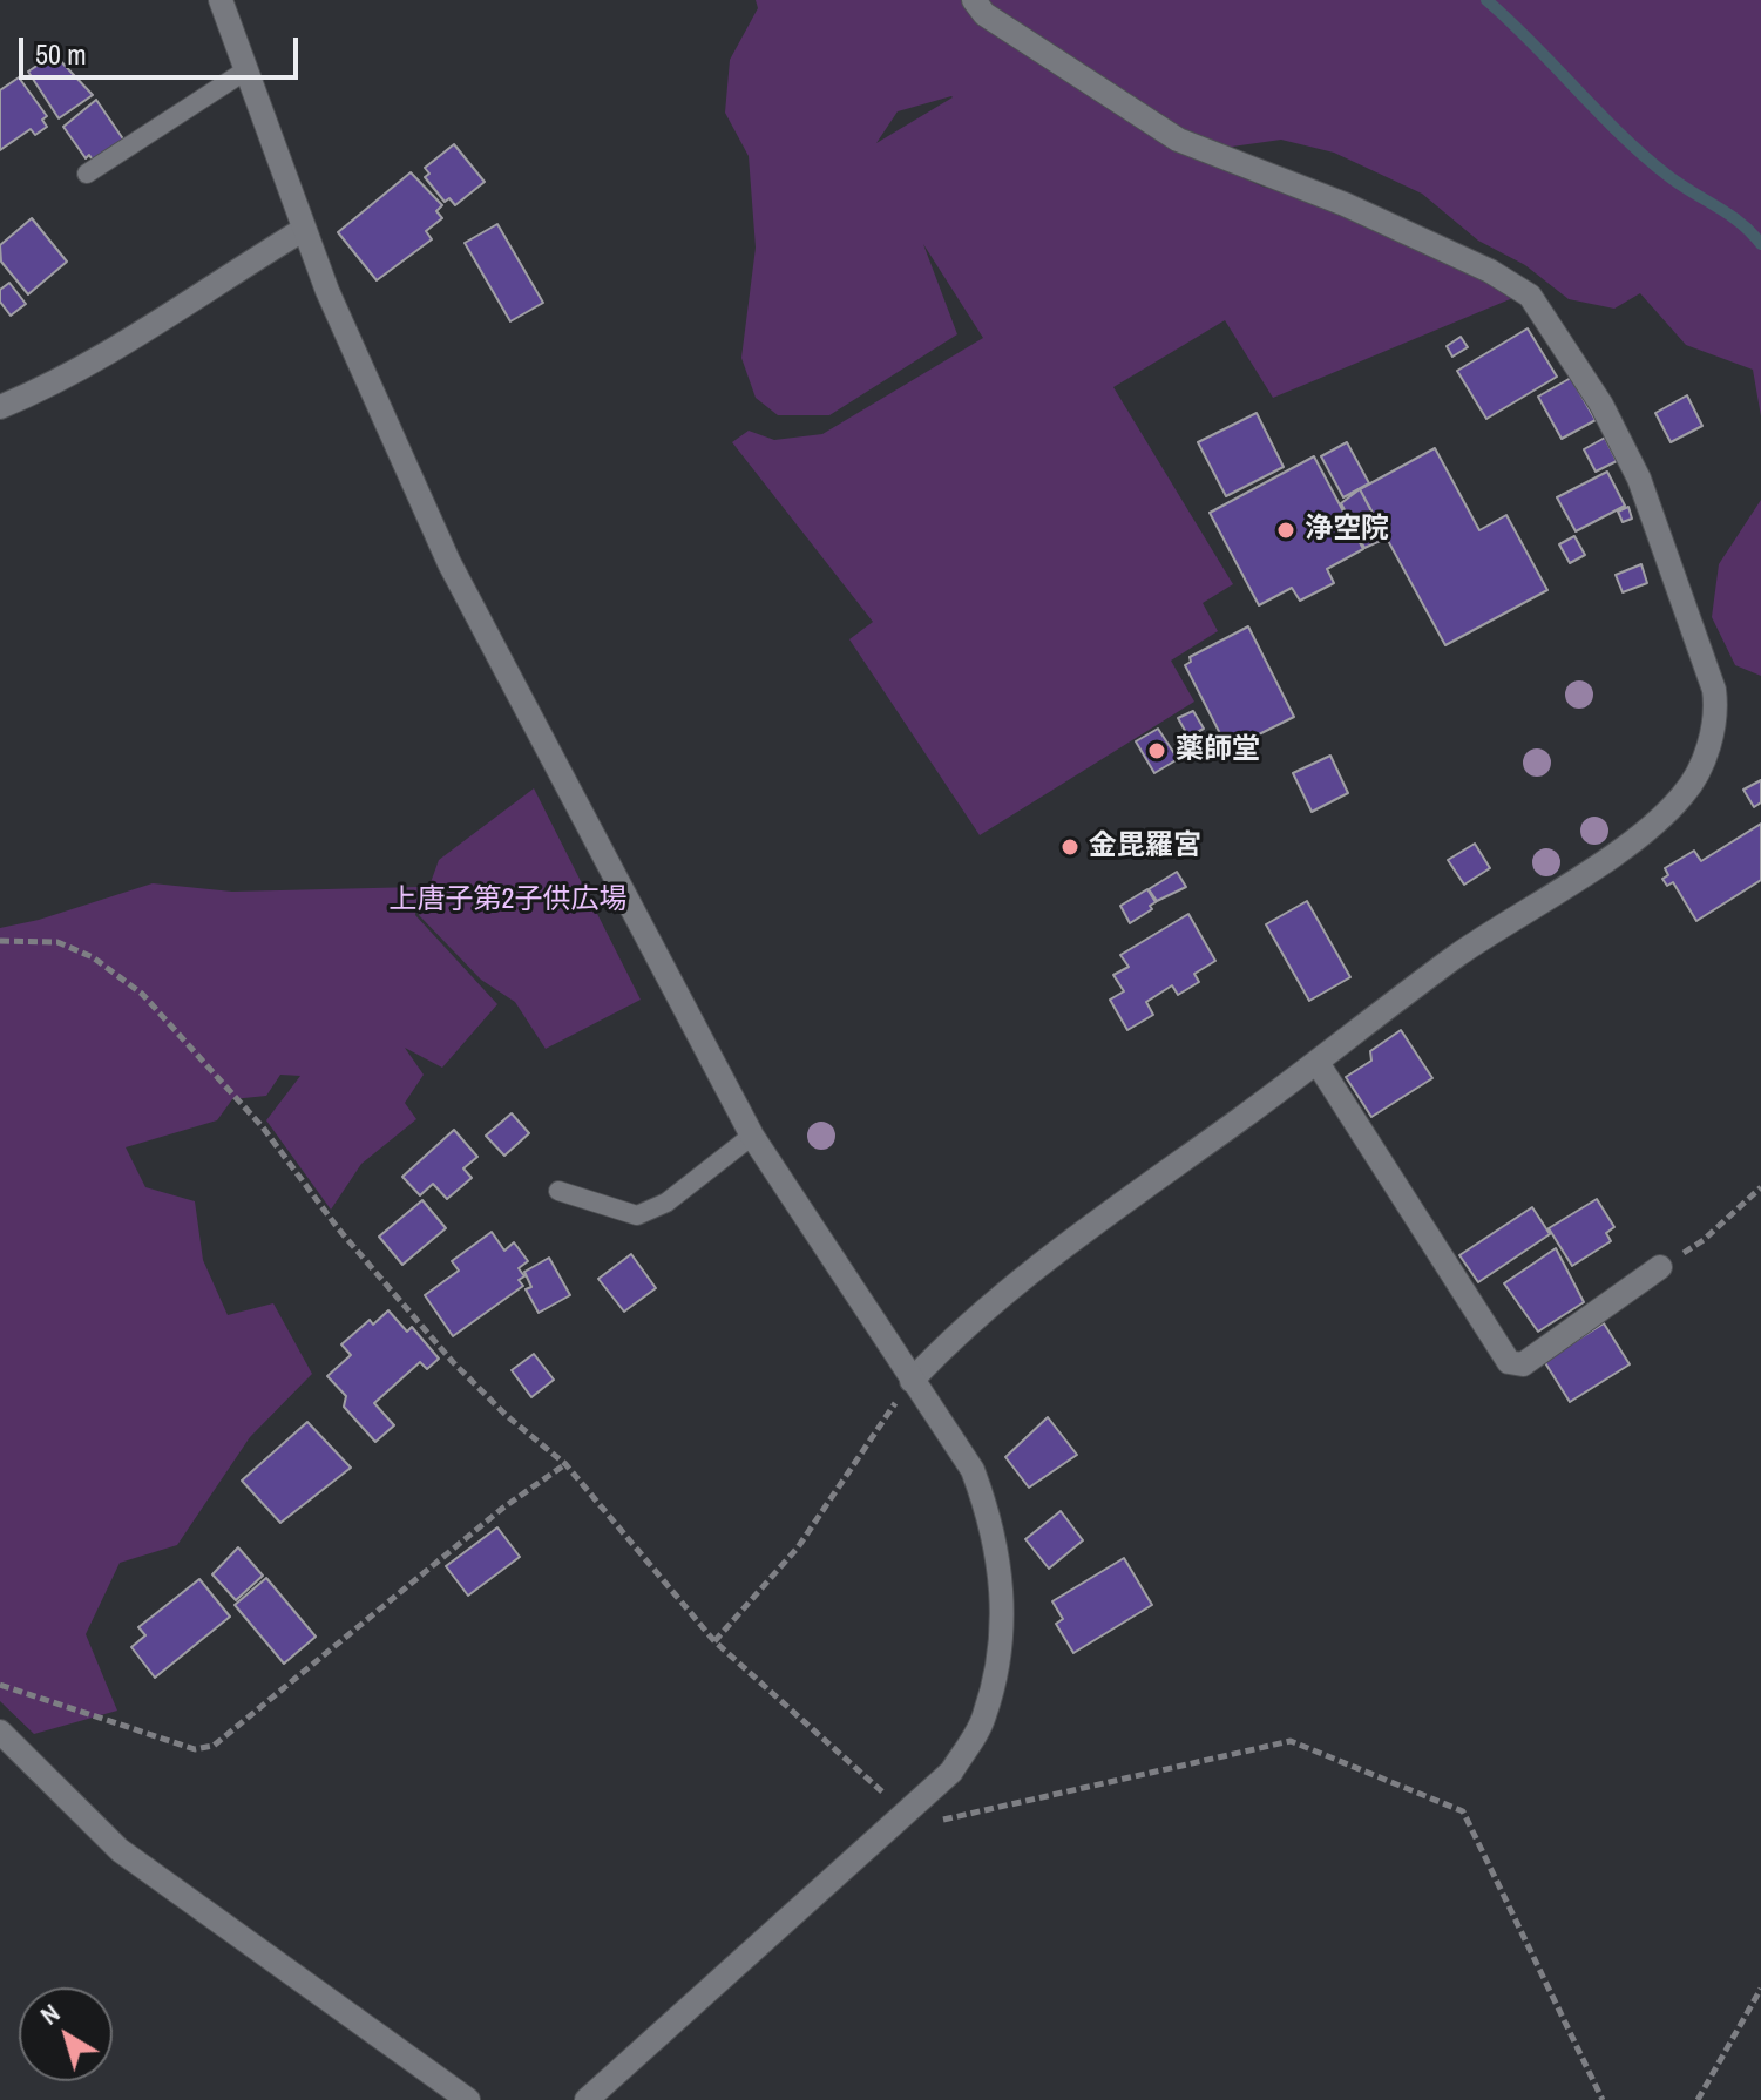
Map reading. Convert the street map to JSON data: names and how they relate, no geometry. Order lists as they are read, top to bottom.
{
  "parks": ["上唐子第2子供広場"],
  "places": ["浄空院", "薬師堂", "金毘羅宮"],
  "scale_bar": "50 m",
  "north": "top left"
}
